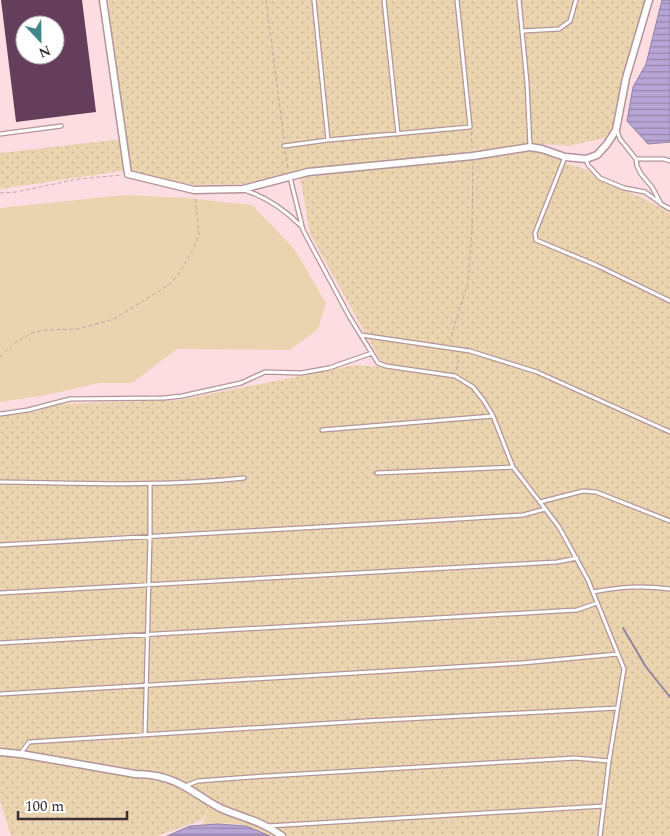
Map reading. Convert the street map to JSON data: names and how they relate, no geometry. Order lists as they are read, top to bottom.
{
  "scale_bar": "100 m",
  "north": "bottom"
}
